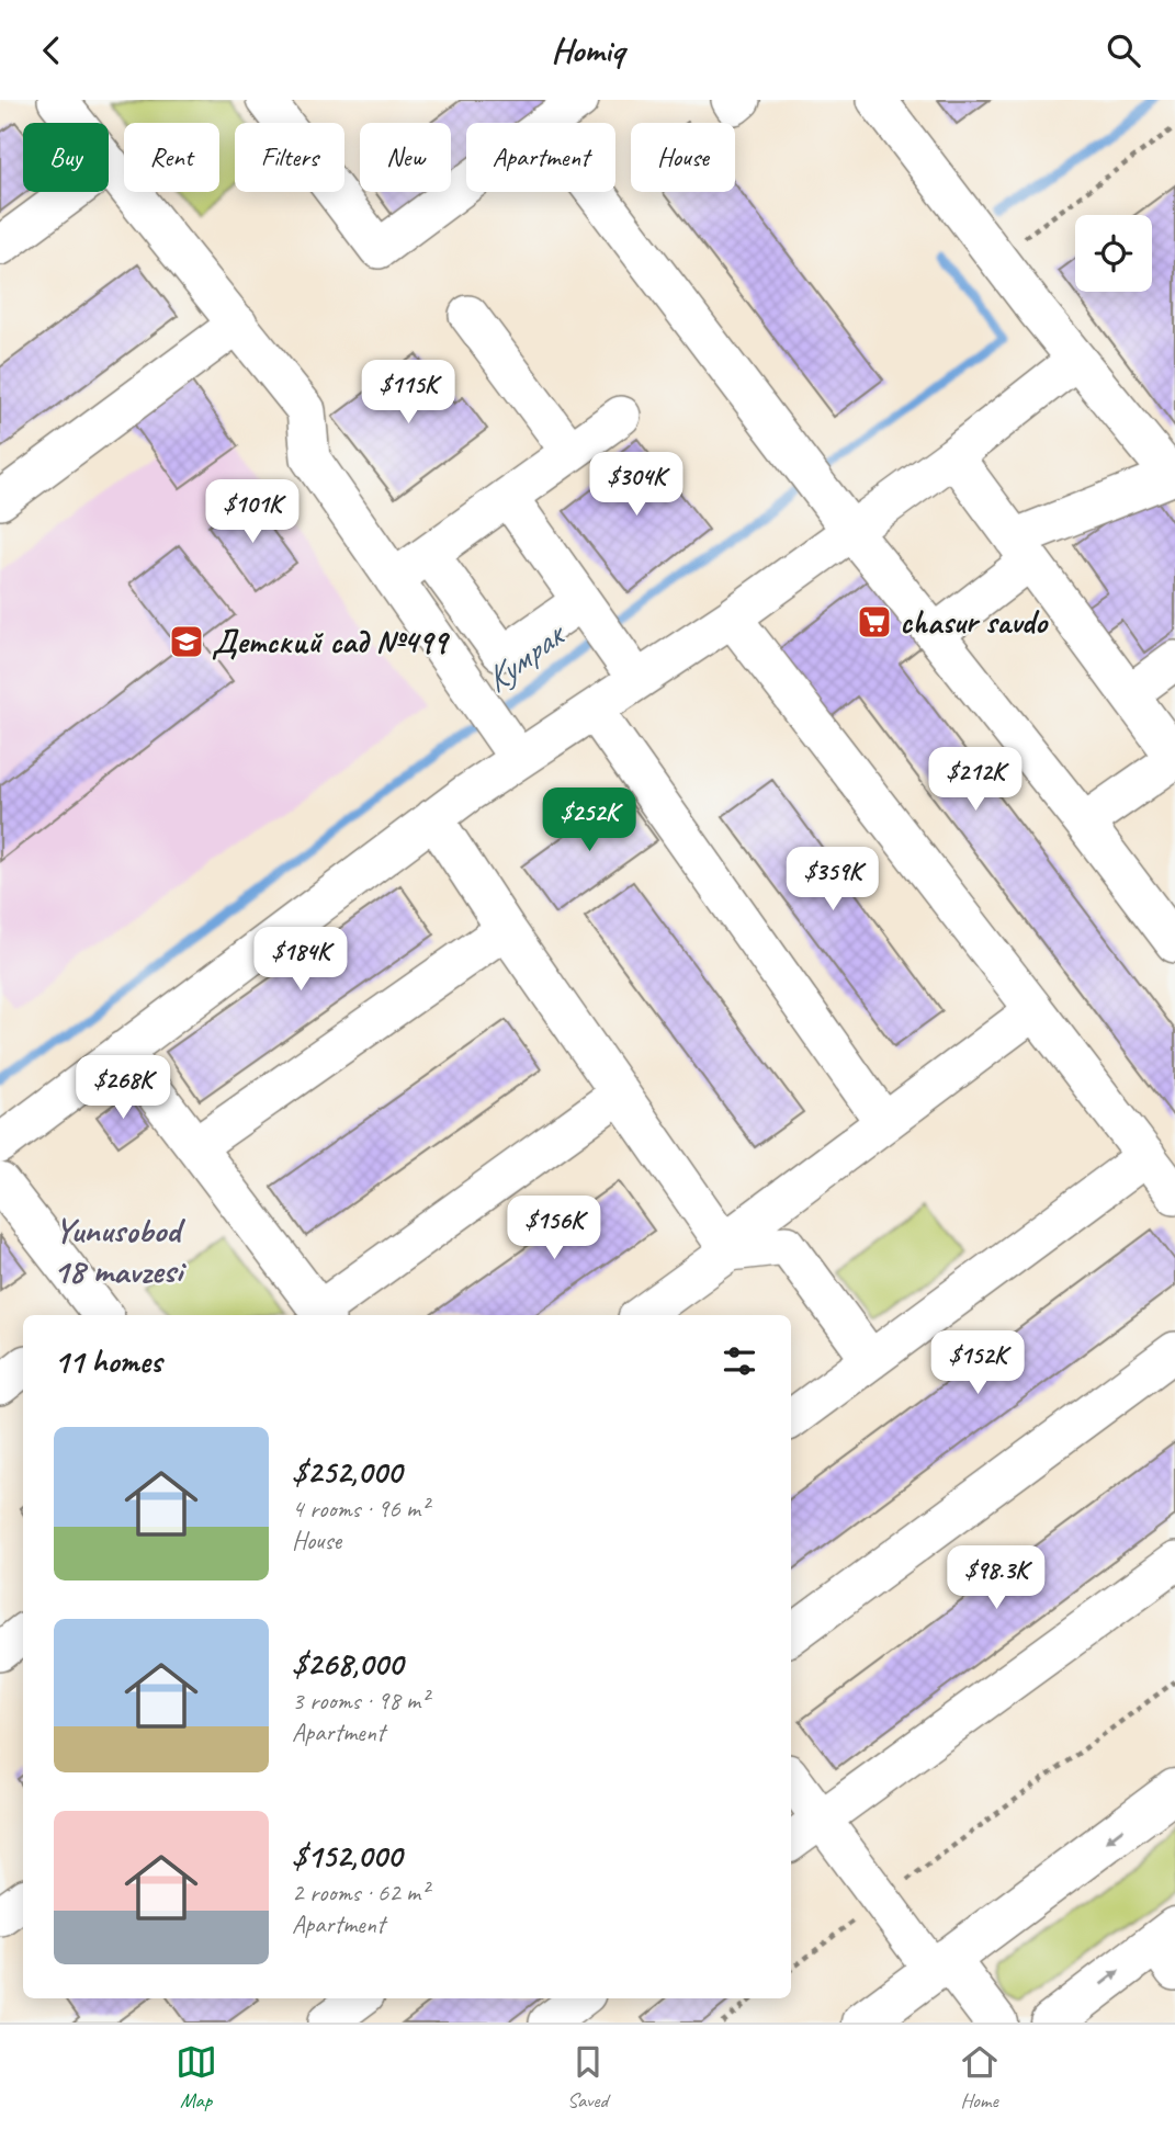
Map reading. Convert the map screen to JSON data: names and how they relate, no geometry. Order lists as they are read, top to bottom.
{
  "districts": ["Yunusobod 18 mavzesi"],
  "water": ["Кумрак"],
  "places": {
    "supermarket": ["chasur savdo"],
    "school or university": ["Детский сад №499"]
  },
  "page": {
    "header": "Homiq",
    "chip": [
      "Buy",
      "Rent",
      "Filters",
      "New",
      "Apartment",
      "House"
    ],
    "price": [
      "$115K",
      "$304K",
      "$101K",
      "$212K",
      "$252K",
      "$359K",
      "$184K",
      "$268K",
      "$156K",
      "$152K",
      "$98.3K"
    ],
    "heading": "11 homes",
    "list": [
      {
        "name": "$252,000",
        "note": "4 rooms · 96 m² · House"
      },
      {
        "name": "$268,000",
        "note": "3 rooms · 98 m² · Apartment"
      },
      {
        "name": "$152,000",
        "note": "2 rooms · 62 m² · Apartment"
      }
    ],
    "tabs": ["Map", "Saved", "Home"]
  }
}
